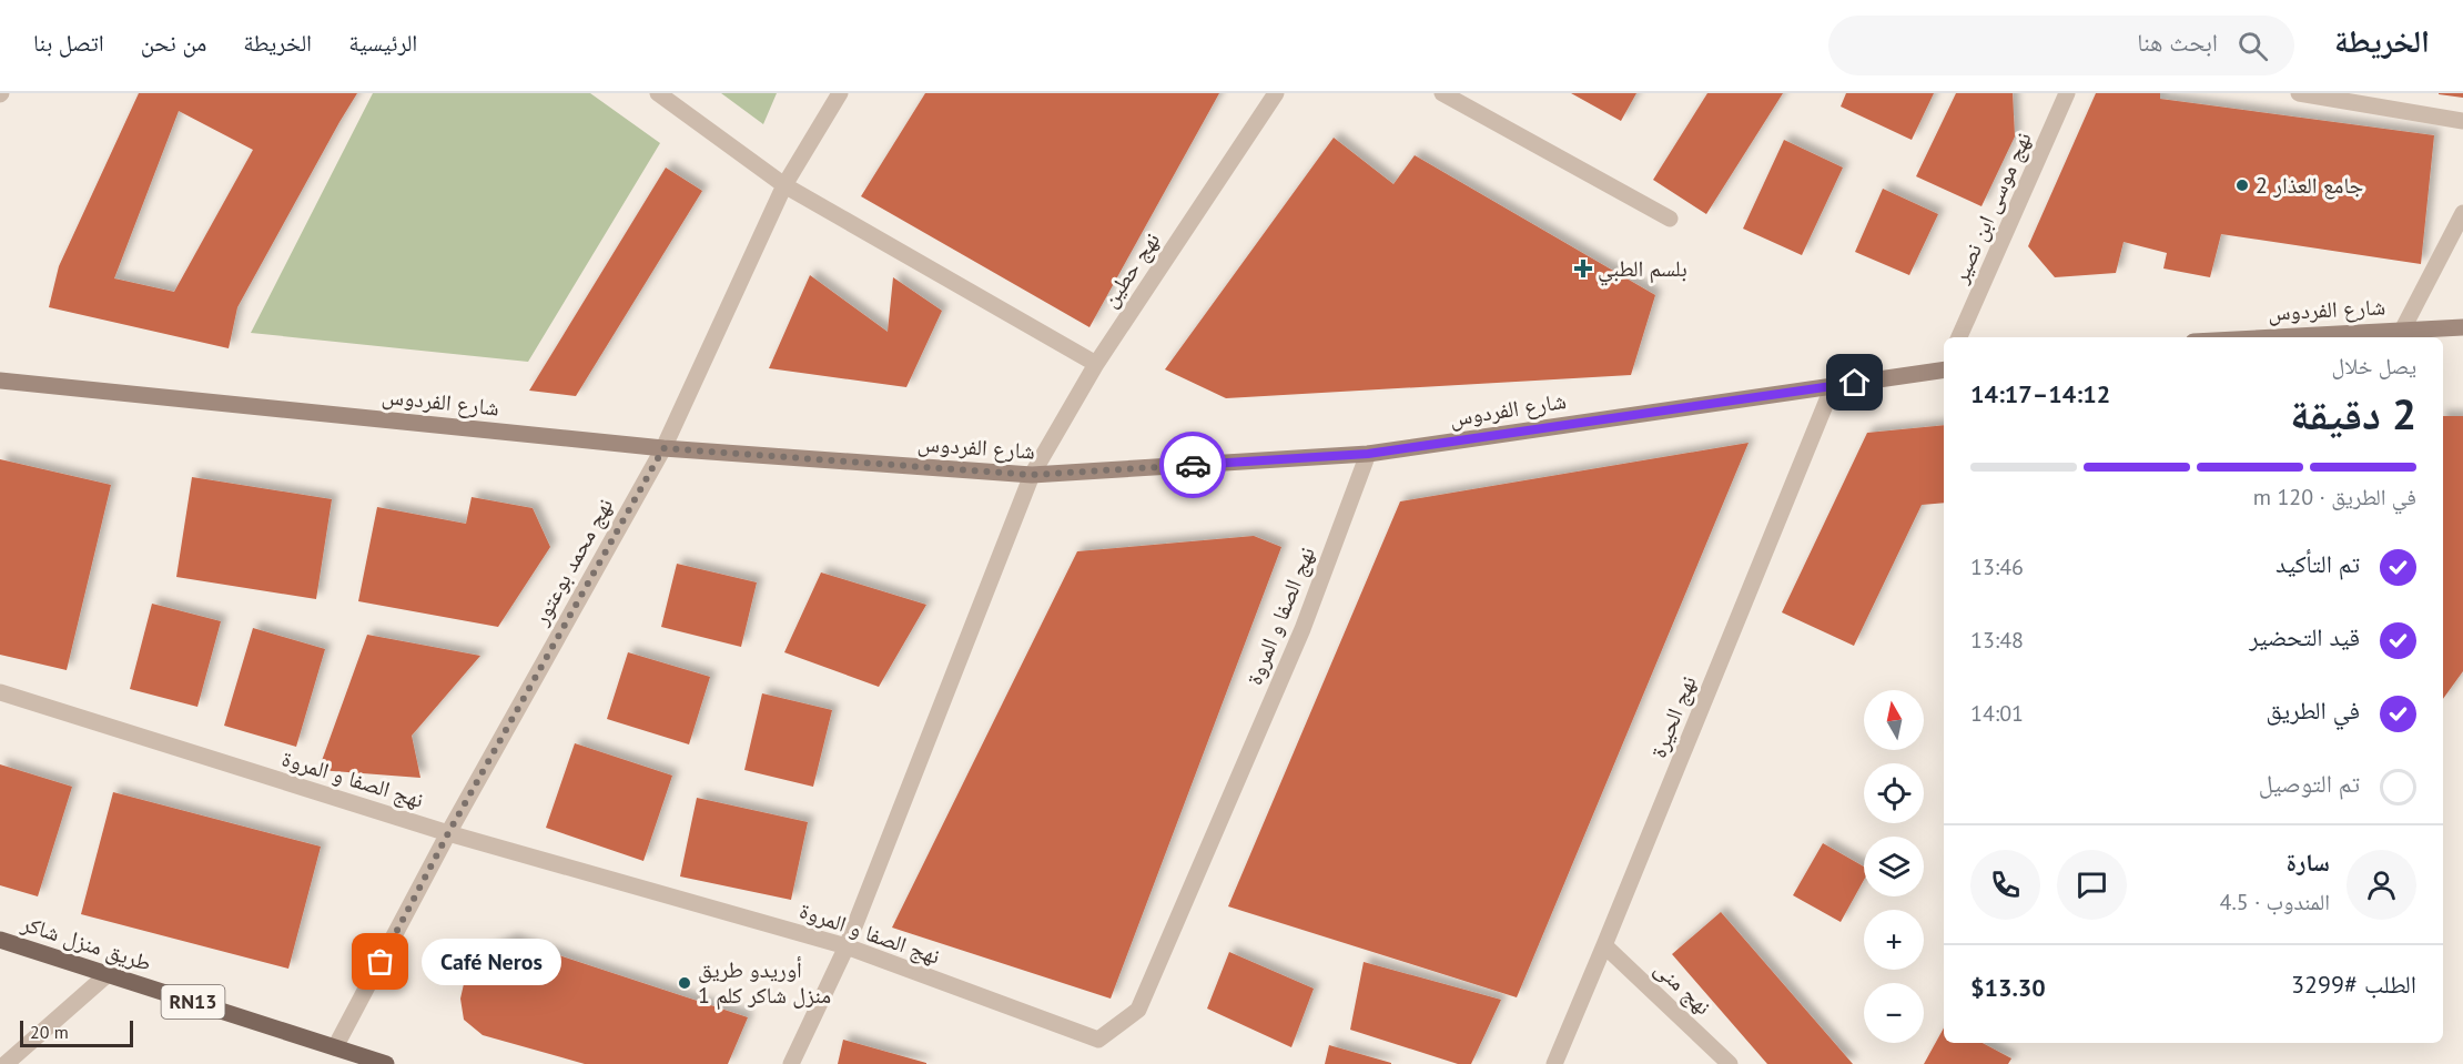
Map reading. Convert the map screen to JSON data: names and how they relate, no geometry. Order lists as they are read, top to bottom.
{
  "streets": {
    "main road": ["طريق منزل شاكر", "RN13"],
    "street": [
      "نهج موسى ابن نصير",
      "نهج حطين",
      "شارع الفردوس",
      "نهج محمد بوعتور",
      "نهج الصفا و المروة",
      "نهج الحيرة",
      "نهج منى"
    ]
  },
  "crossings": [
    ["نهج حطين", "شارع الفردوس"],
    ["نهج حطين", "نهج الصفا و المروة"],
    ["شارع الفردوس", "نهج محمد بوعتور"],
    ["شارع الفردوس", "نهج الصفا و المروة"],
    ["شارع الفردوس", "نهج الحيرة"],
    ["نهج محمد بوعتور", "نهج الصفا و المروة"],
    ["نهج محمد بوعتور", "طريق منزل شاكر"],
    ["نهج الحيرة", "نهج منى"]
  ],
  "places": {
    "other": ["جامع العذار 2", "Café Neros", "أوريدو طريق منزل شاكر كلم 1"],
    "health": ["بلسم الطبي"]
  },
  "scale_bar": "20 m",
  "north": "top",
  "page": {
    "header": "الخريطة",
    "search": "ابحث هنا",
    "nav": [
      "الرئيسية",
      "الخريطة",
      "من نحن",
      "اتصل بنا"
    ],
    "heading": ["2 دقيقة", "يصل خلال", "14:12–14:17"],
    "panel": [
      "سارة",
      "المندوب · 4.5",
      "الطلب #3299",
      "$13.30"
    ],
    "bar": "في الطريق · 120 m",
    "list": [
      ["تم التأكيد", "13:46"],
      ["قيد التحضير", "13:48"],
      ["في الطريق", "14:01"],
      "تم التوصيل"
    ],
    "map_buttons": ["+", "−"],
    "bubble": "Café Neros",
    "scale": "20 m"
  }
}
